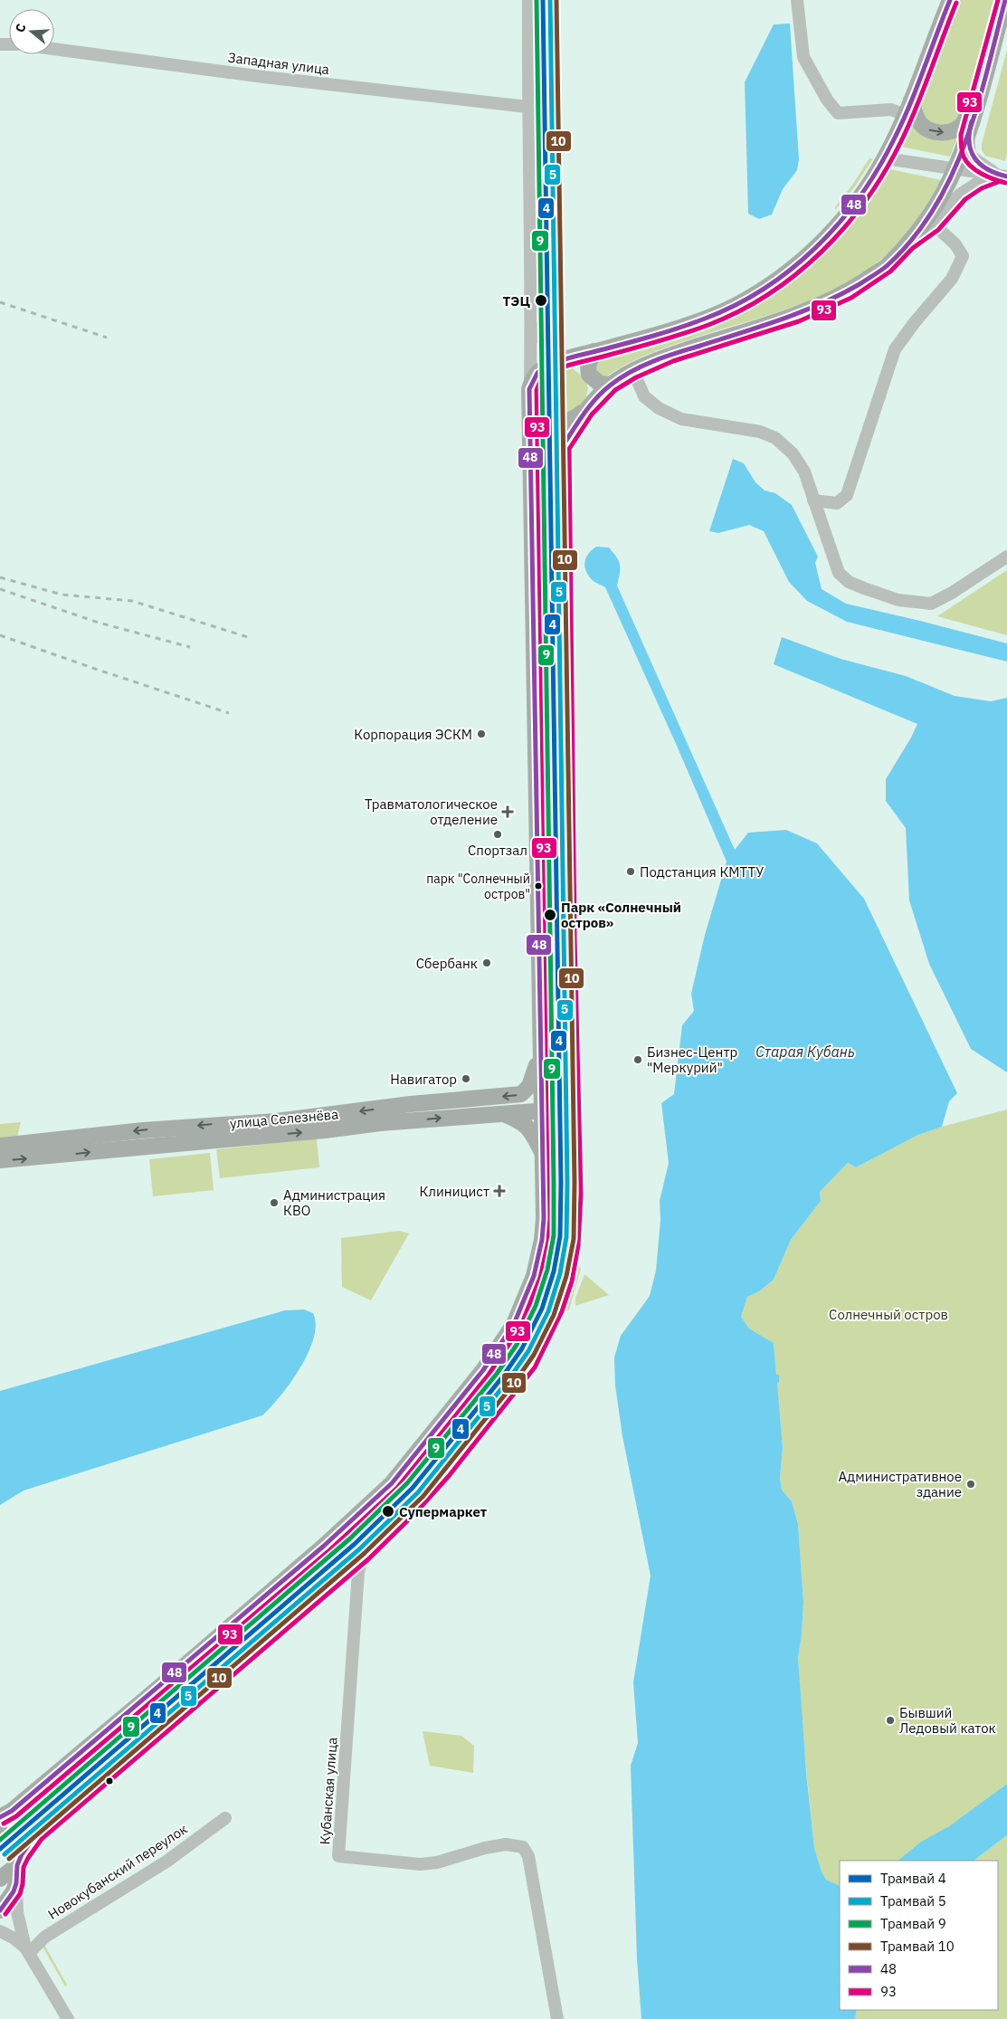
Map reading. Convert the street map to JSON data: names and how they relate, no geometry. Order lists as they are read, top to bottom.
{
  "streets": {
    "main road": ["улица Селезнёва"],
    "street": ["Западная улица", "Кубанская улица", "Новокубанский переулок"]
  },
  "water": ["Старая Кубань"],
  "parks": ["Солнечный остров"],
  "places": {
    "other": [
      "ТЭЦ",
      "Корпорация ЭСКМ",
      "Спортзал",
      "Подстанция КМТТУ",
      "парк \"Солнечный остров\"",
      "Парк «Солнечный остров»",
      "Сбербанк",
      "Бизнес-Центр \"Меркурий\"",
      "Навигатор",
      "Администрация КВО",
      "Административное здание",
      "Супермаркет",
      "Бывший Ледовый каток"
    ],
    "health": ["Травматологическое отделение", "Клиницист"]
  },
  "lines": [
    "tram line 4",
    "tram line 5",
    "tram line 9",
    "tram line 10",
    "transit line 48",
    "transit line 93"
  ],
  "legend": [
    "Трамвай 4",
    "Трамвай 5",
    "Трамвай 9",
    "Трамвай 10",
    "48",
    "93"
  ],
  "north": "left"
}
